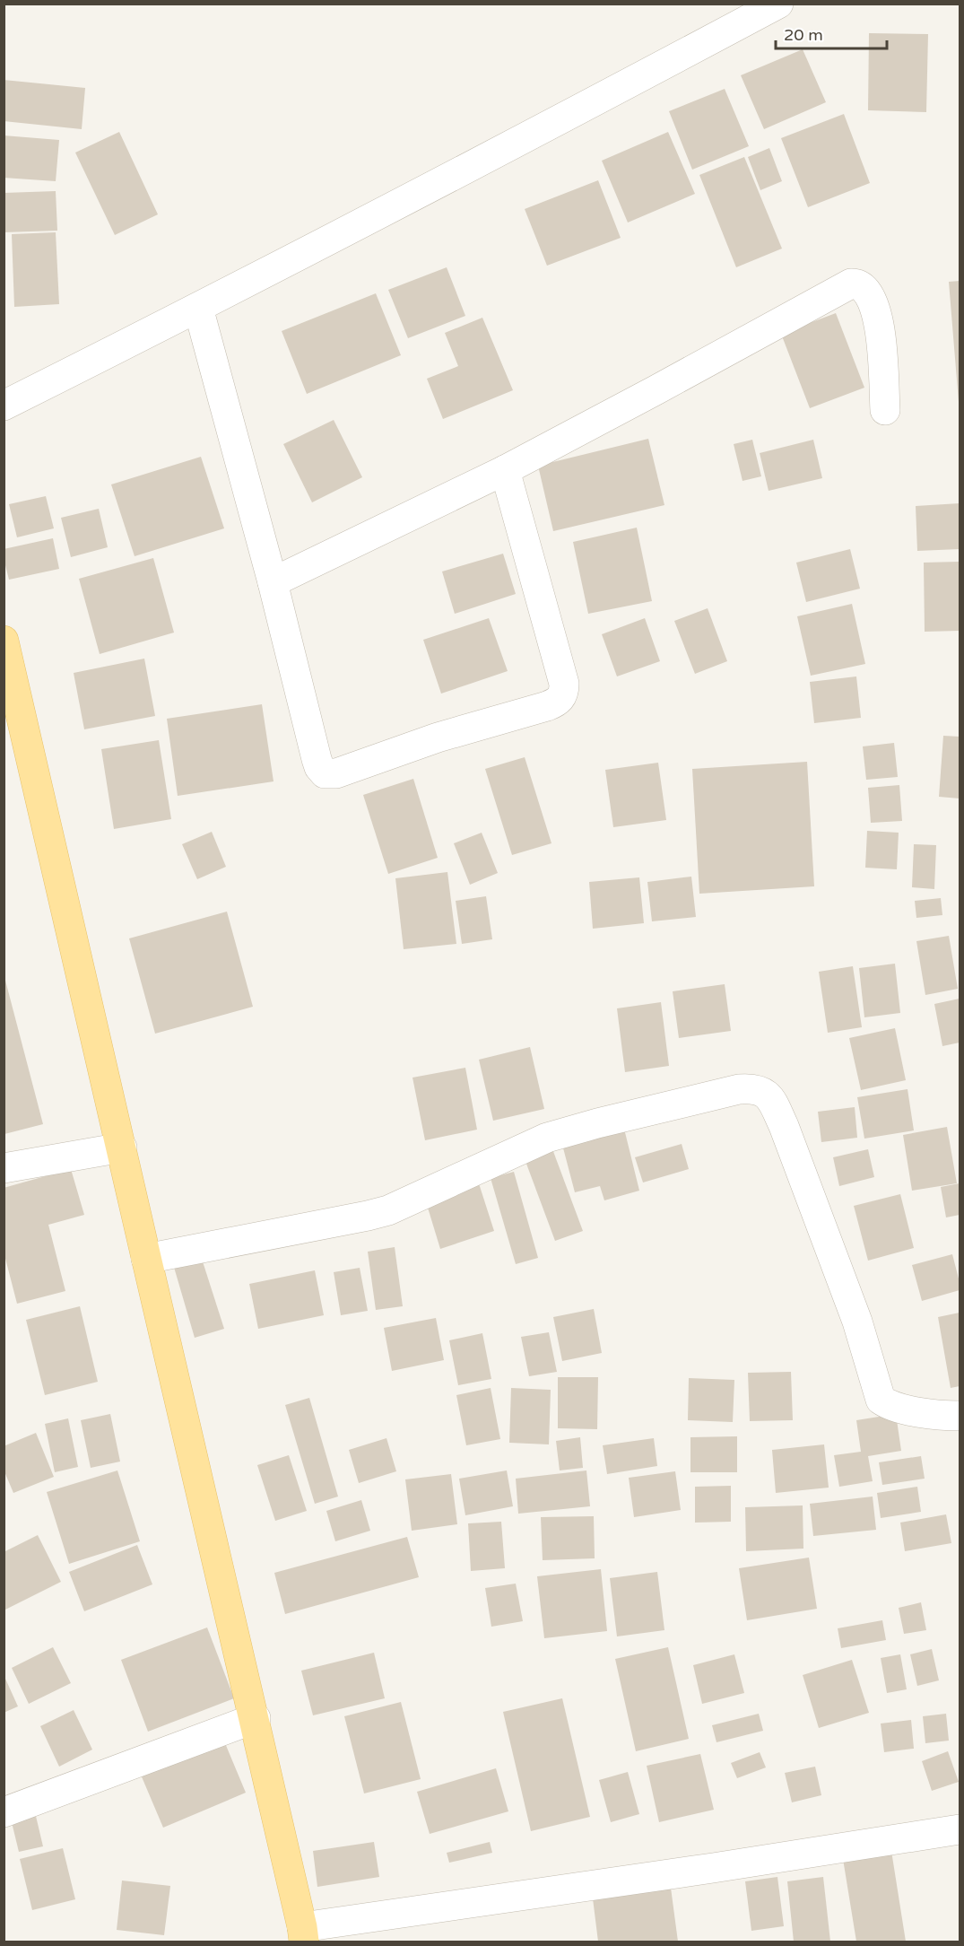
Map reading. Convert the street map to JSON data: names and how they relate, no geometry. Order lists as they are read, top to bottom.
{
  "scale_bar": "20 m"
}
